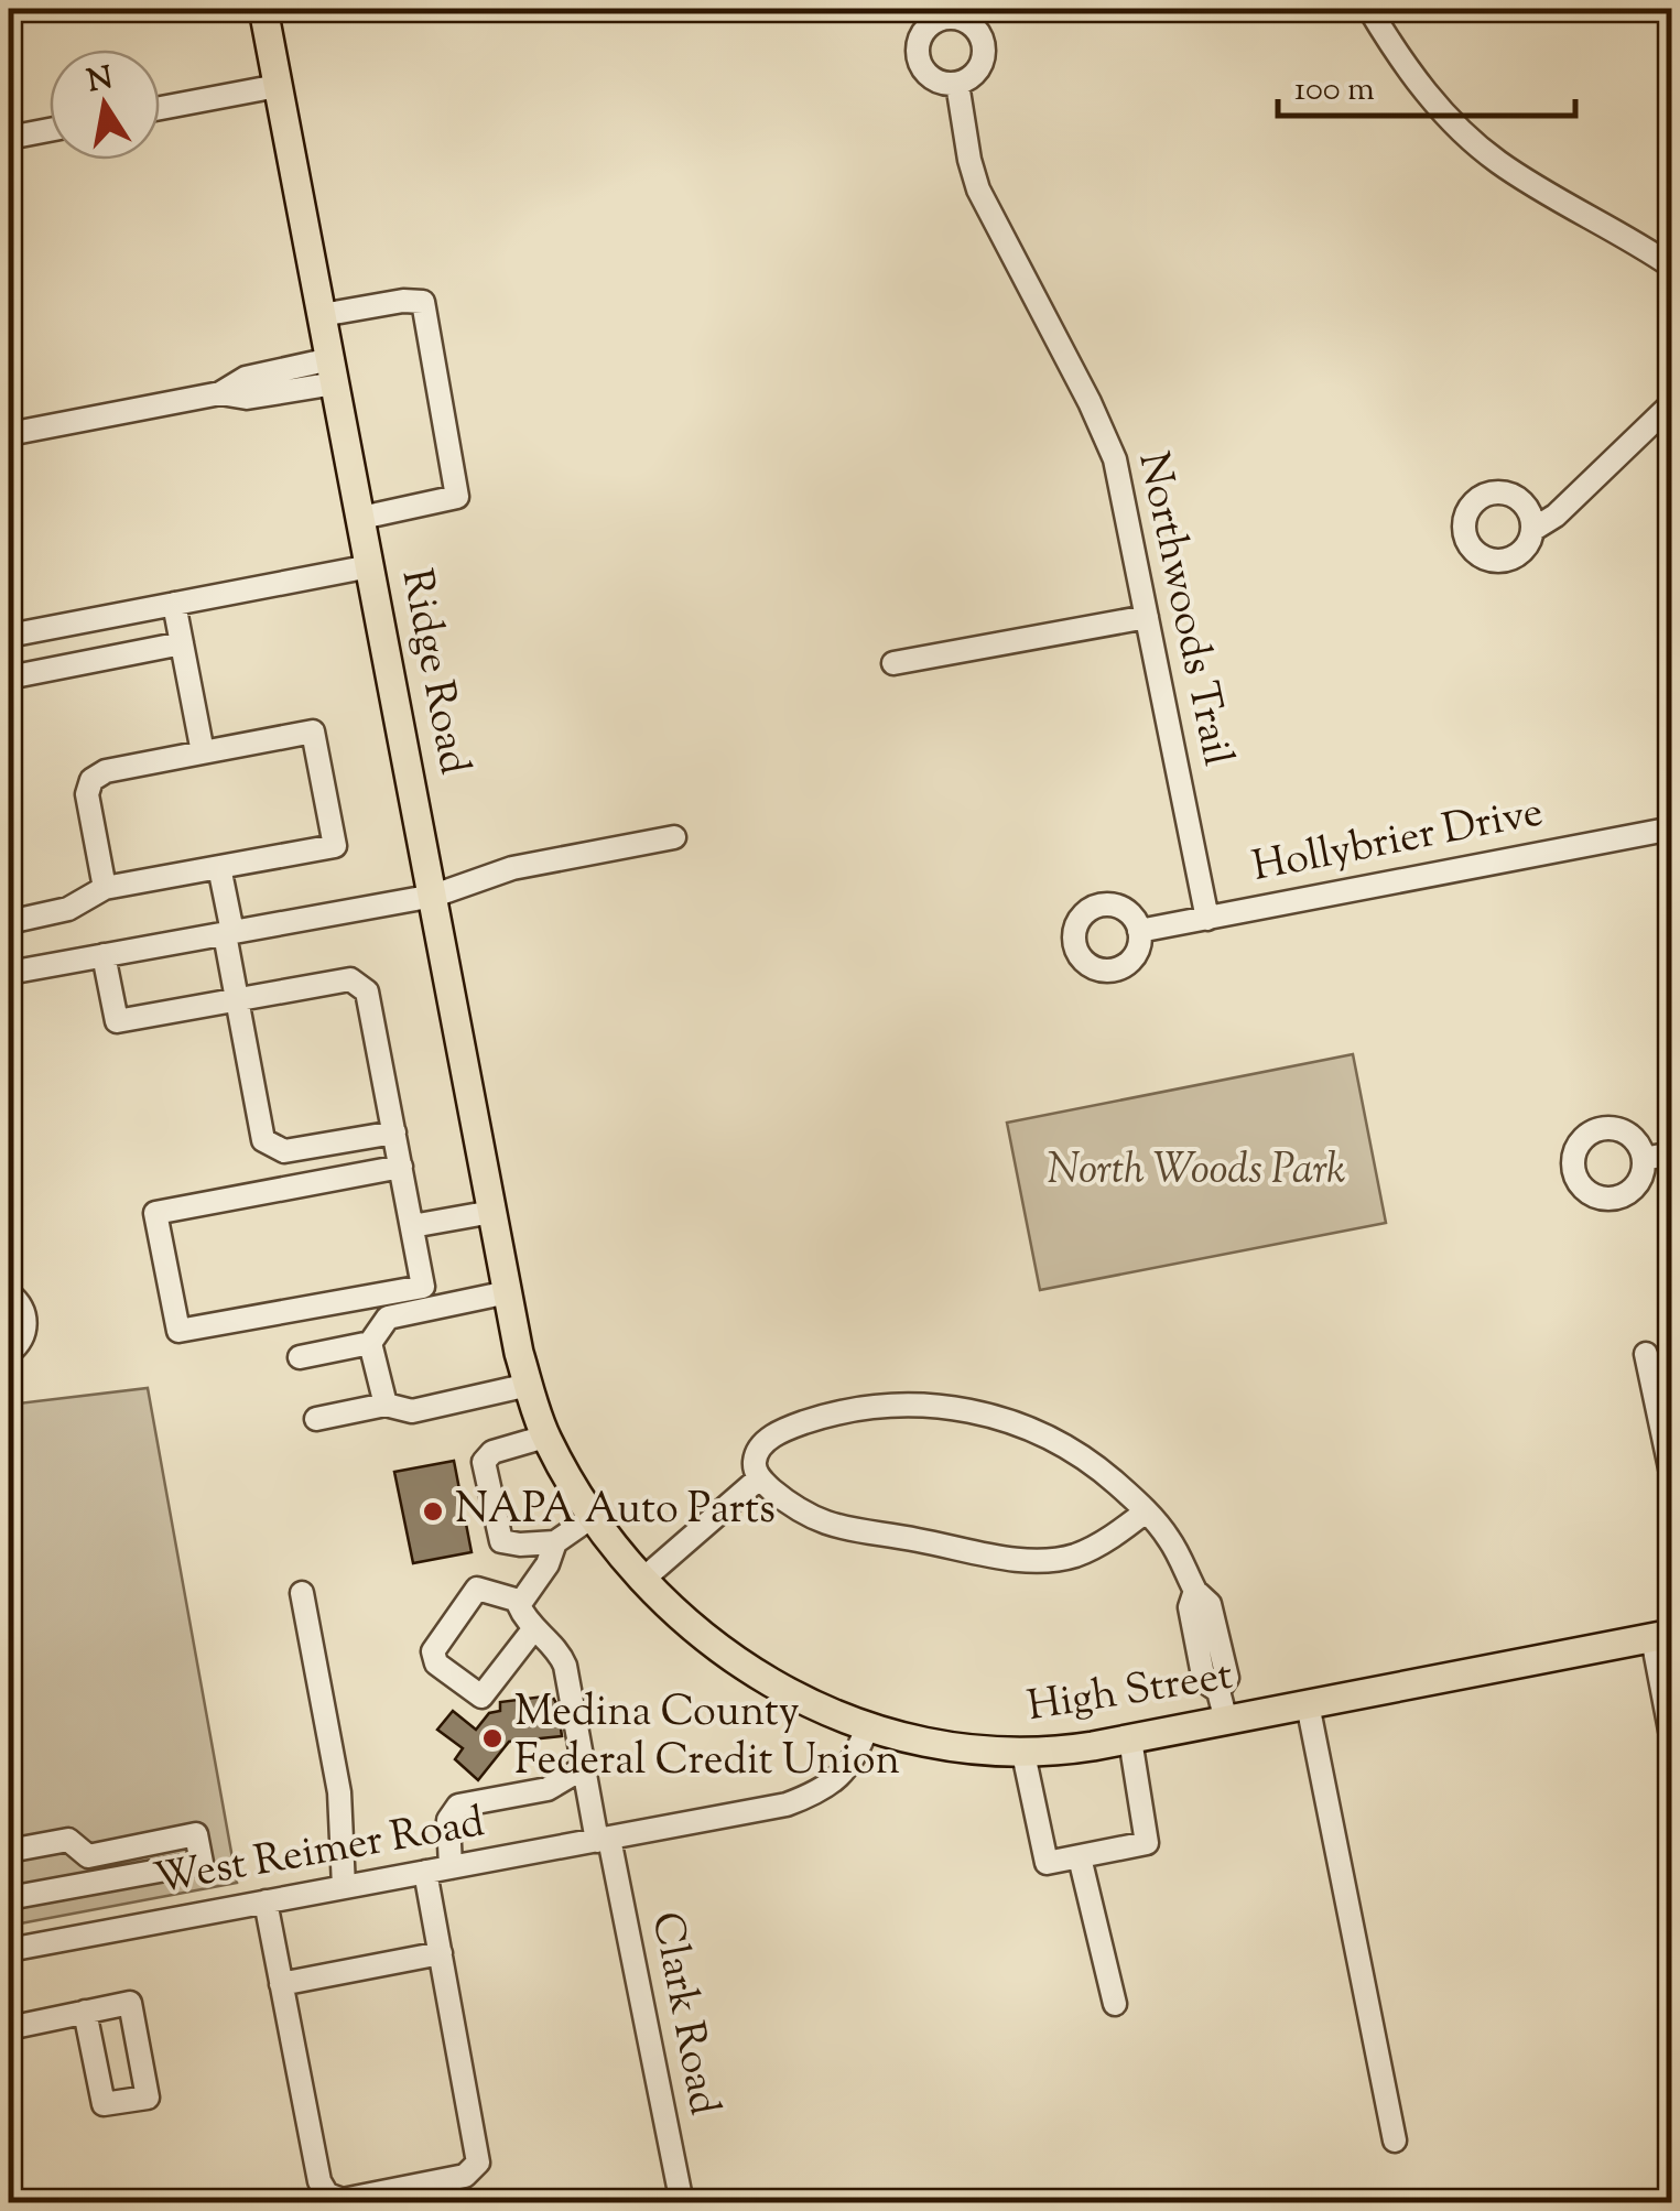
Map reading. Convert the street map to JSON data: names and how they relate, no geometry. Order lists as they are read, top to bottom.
{
  "streets": {
    "main road": ["Ridge Road", "High Street"],
    "street": [
      "Northwoods Trail",
      "Hollybrier Drive",
      "West Reimer Road",
      "Clark Road"
    ]
  },
  "crossings": [
    ["Northwoods Trail", "Hollybrier Drive"],
    ["Ridge Road", "High Street"],
    ["High Street", "West Reimer Road"],
    ["West Reimer Road", "Clark Road"]
  ],
  "parks": ["North Woods Park"],
  "places": ["NAPA Auto Parts", "Medina County Federal Credit Union"],
  "scale_bar": "100 m",
  "north": "top"
}
